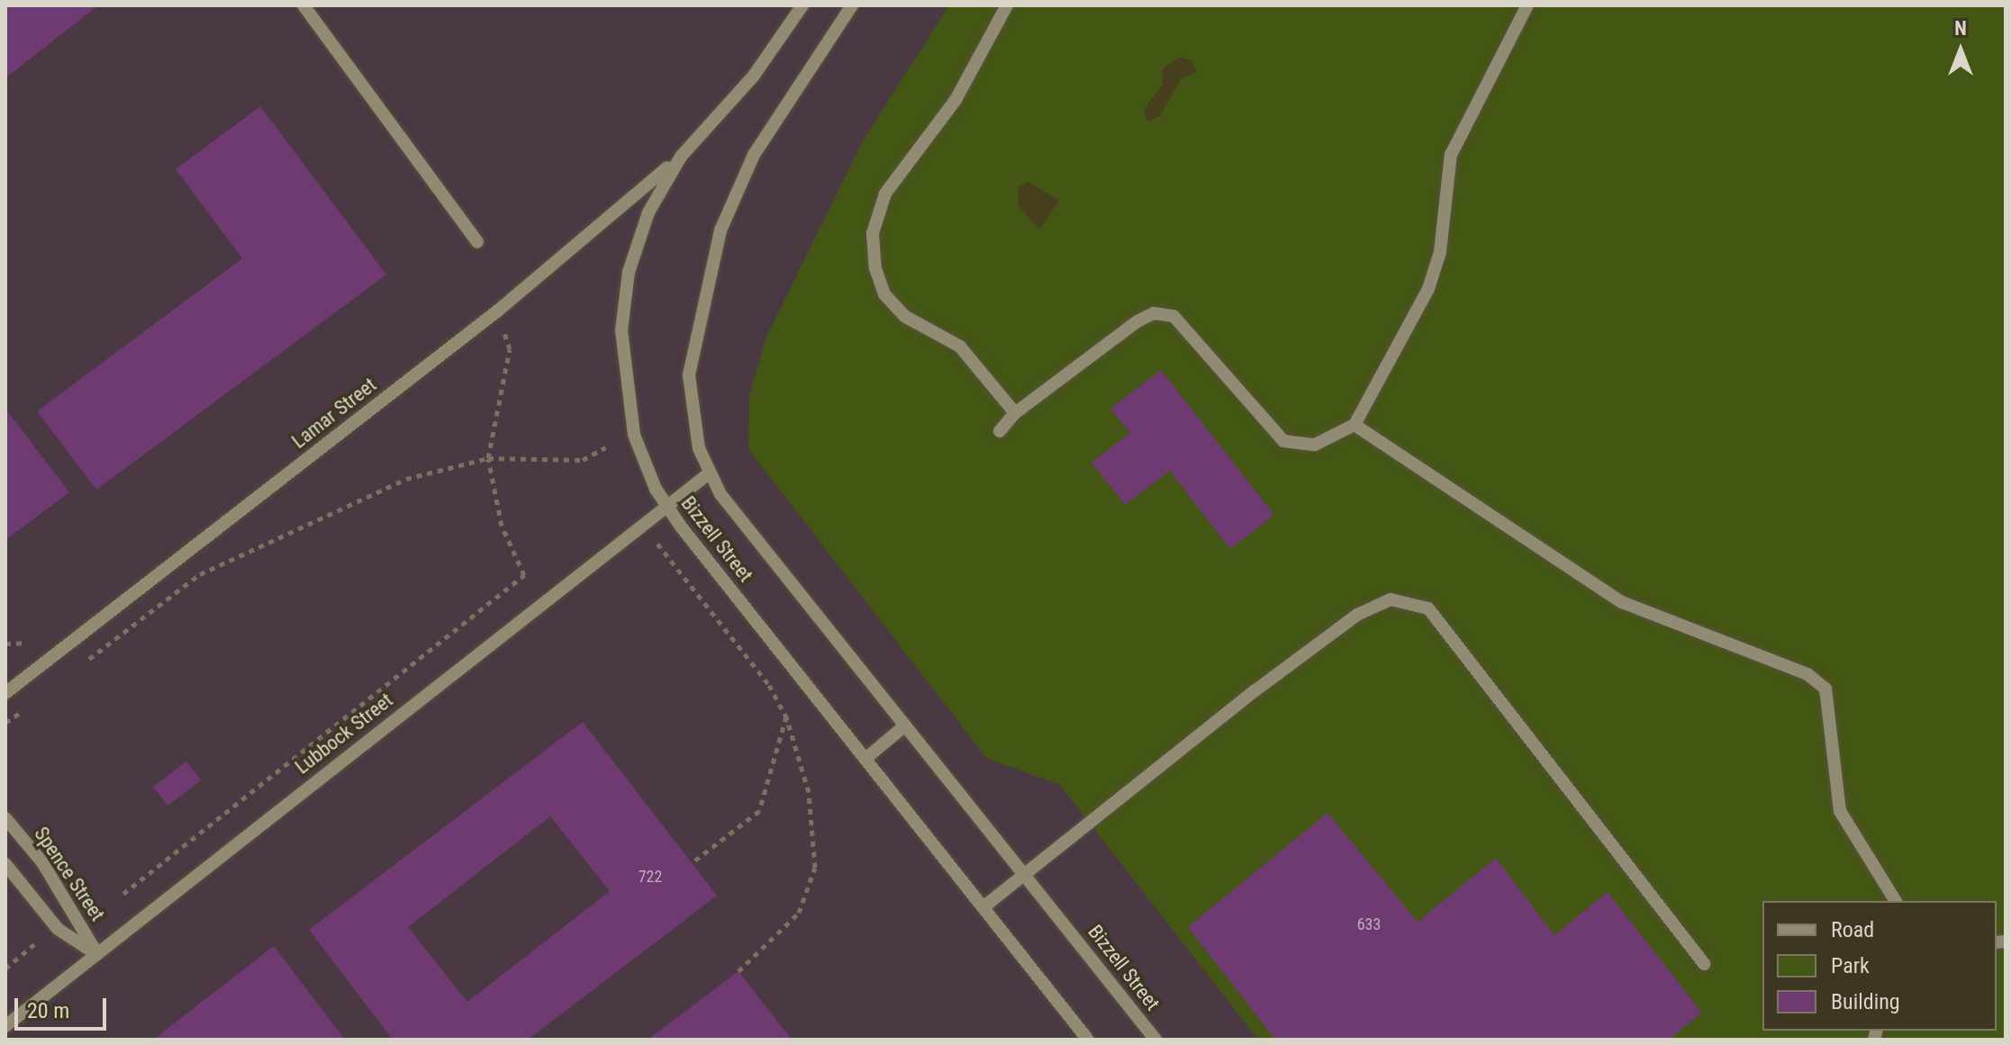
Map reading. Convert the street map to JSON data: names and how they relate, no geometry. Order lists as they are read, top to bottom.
{
  "streets": {
    "street": [
      "Lamar Street",
      "Bizzell Street",
      "Lubbock Street",
      "Spence Street"
    ]
  },
  "crossings": [
    ["Lamar Street", "Bizzell Street"],
    ["Bizzell Street", "Lubbock Street"],
    ["Lubbock Street", "Spence Street"]
  ],
  "house_numbers": ["722", "633"],
  "legend": ["Road", "Park", "Building"],
  "scale_bar": "20 m",
  "north": "top"
}
